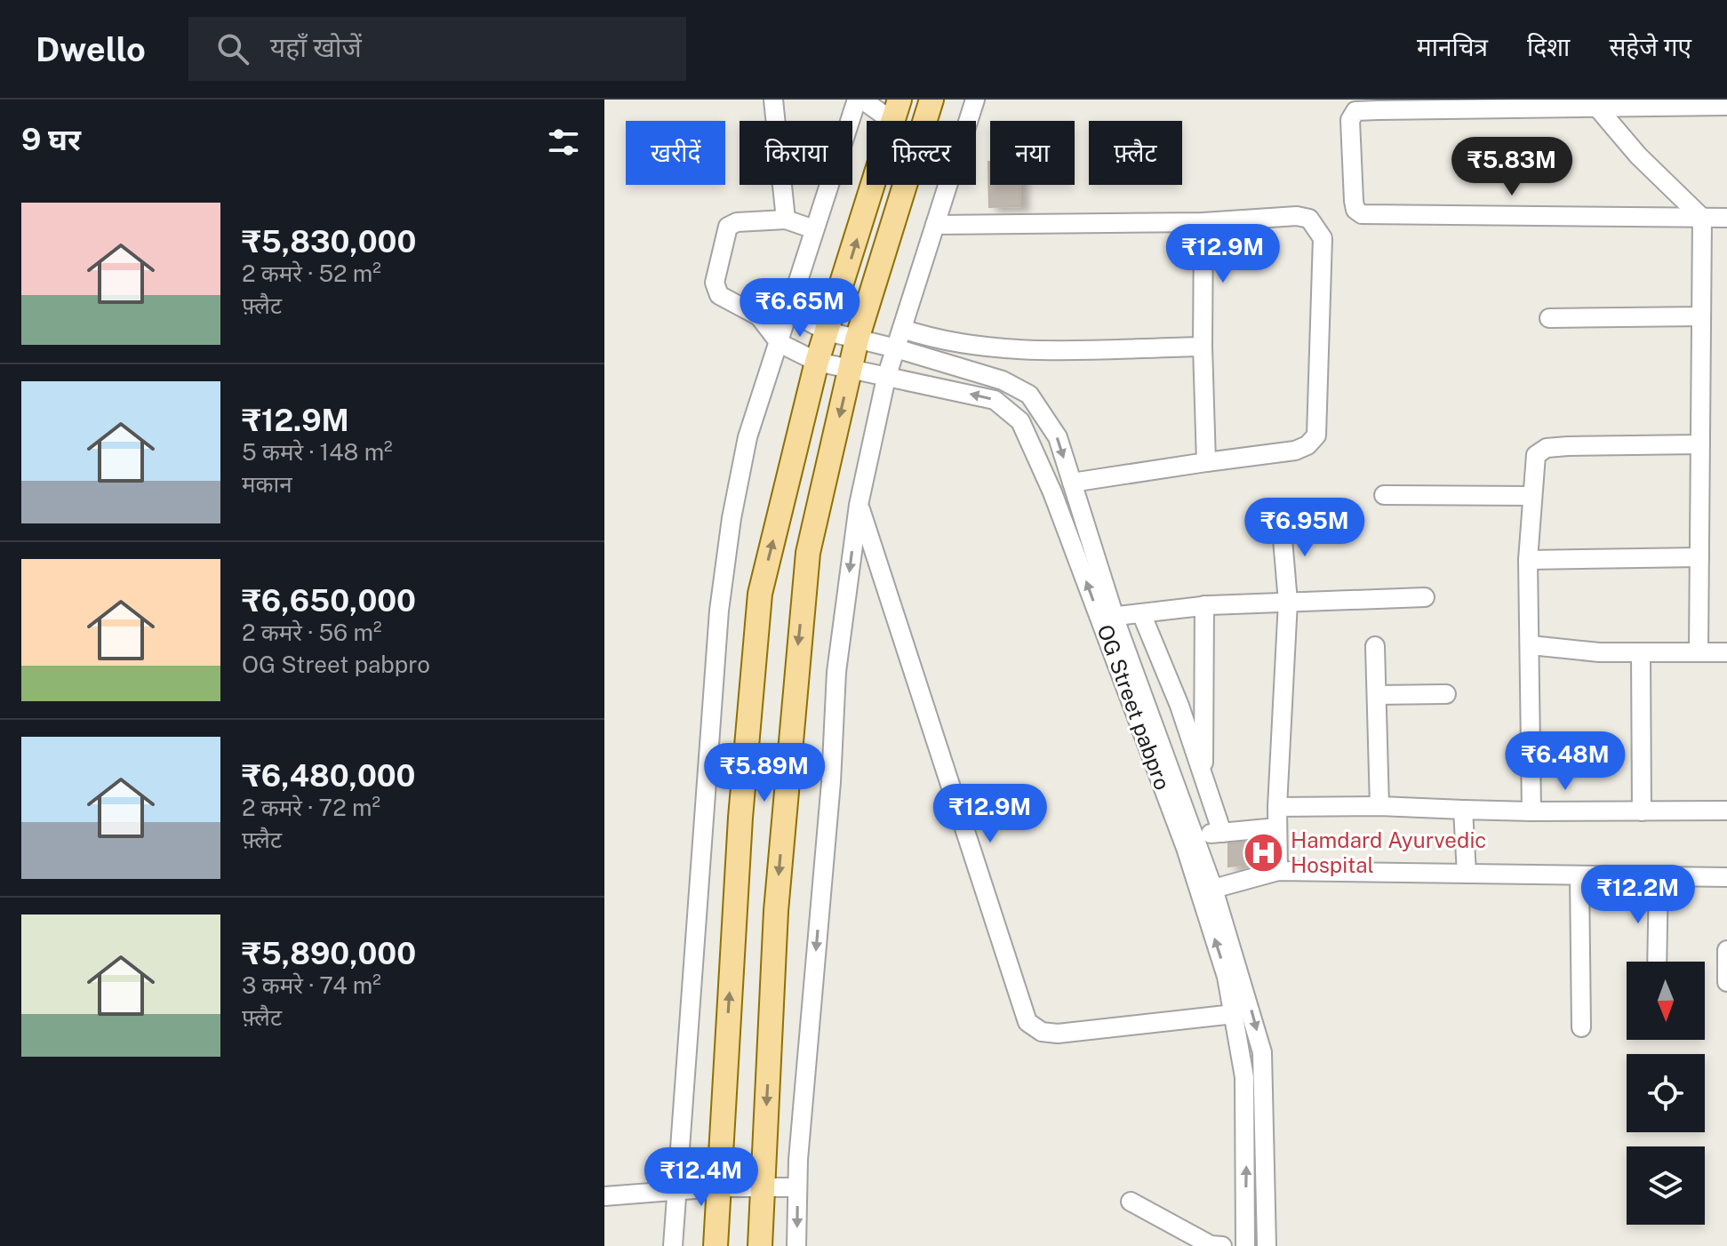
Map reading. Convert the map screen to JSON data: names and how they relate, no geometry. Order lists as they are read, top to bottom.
{
  "streets": {
    "street": ["OG Street pabpro"]
  },
  "places": {
    "hospital": ["Hamdard Ayurvedic Hospital"]
  },
  "north": "bottom",
  "page": {
    "header": "Dwello",
    "search": "यहाँ खोजें",
    "nav": ["मानचित्र", "दिशा", "सहेजे गए"],
    "heading": "9 घर",
    "chip": [
      "खरीदें",
      "किराया",
      "फ़िल्टर",
      "नया",
      "फ़्लैट"
    ],
    "price": [
      "₹5.83M",
      "₹12.9M",
      "₹6.65M",
      "₹6.95M",
      "₹6.48M",
      "₹5.89M",
      "₹12.9M",
      "₹12.2M",
      "₹12.4M"
    ],
    "list": [
      {
        "name": "₹5,830,000",
        "note": "2 कमरे · 52 m² · फ़्लैट"
      },
      {
        "name": "₹12.9M",
        "note": "5 कमरे · 148 m² · मकान"
      },
      {
        "name": "₹6,650,000",
        "note": "2 कमरे · 56 m² · OG Street pabpro"
      },
      {
        "name": "₹6,480,000",
        "note": "2 कमरे · 72 m² · फ़्लैट"
      },
      {
        "name": "₹5,890,000",
        "note": "3 कमरे · 74 m² · फ़्लैट"
      }
    ]
  }
}
